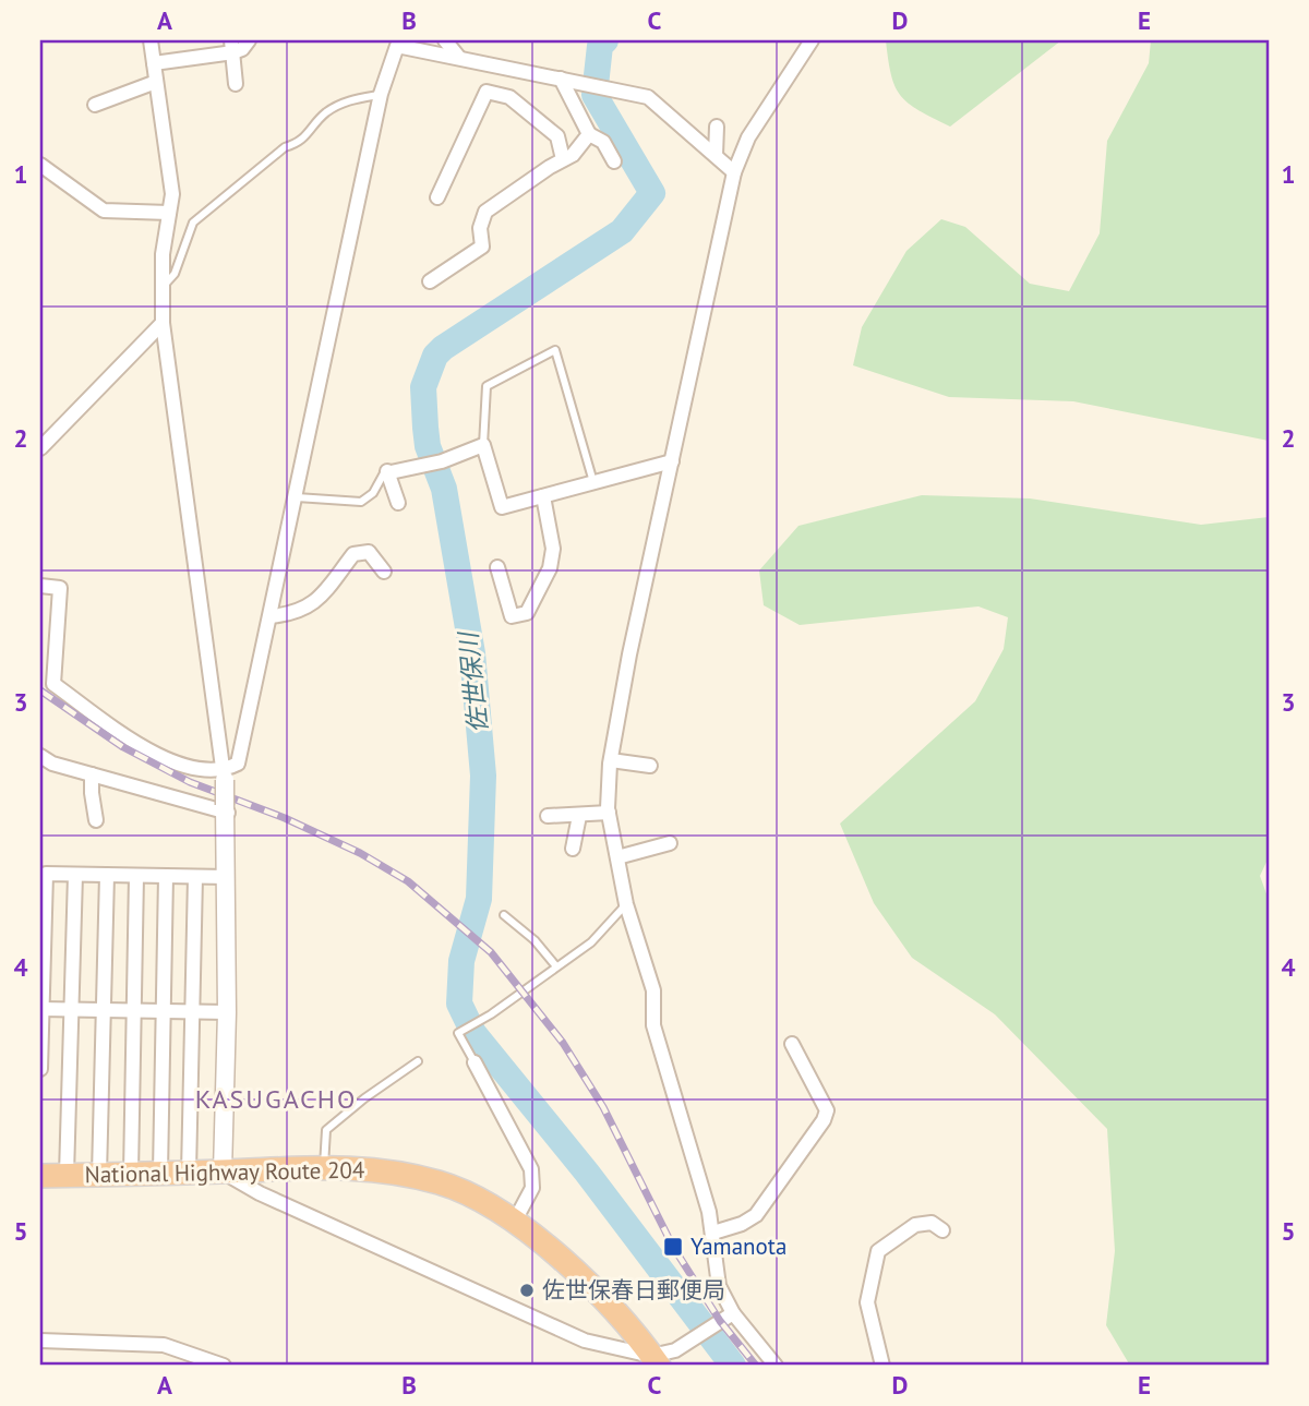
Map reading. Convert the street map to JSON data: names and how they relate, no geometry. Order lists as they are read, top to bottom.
{
  "streets": {
    "highway": ["National Highway Route 204"]
  },
  "districts": ["KASUGACHO"],
  "water": ["佐世保川"],
  "places": {
    "transit": ["Yamanota"],
    "other": ["佐世保春日郵便局"]
  },
  "grid": {
    "columns": [
      "A",
      "B",
      "C",
      "D",
      "E"
    ],
    "rows": [
      "1",
      "2",
      "3",
      "4",
      "5"
    ]
  }
}
